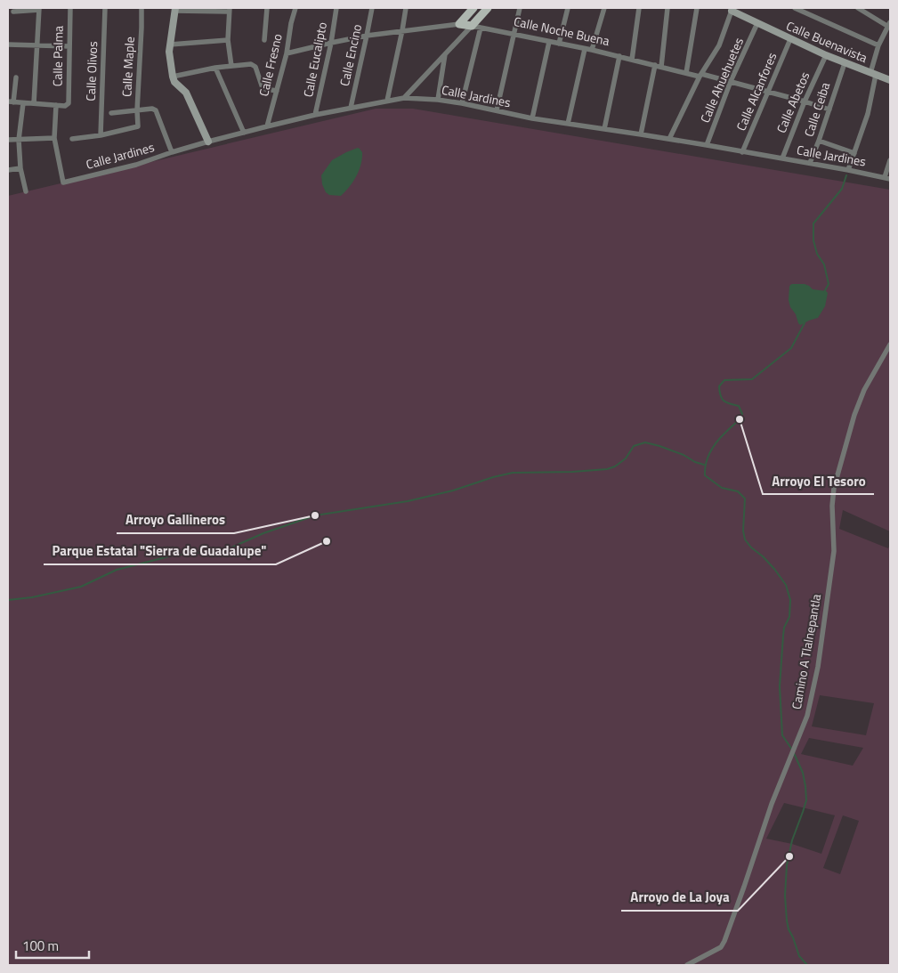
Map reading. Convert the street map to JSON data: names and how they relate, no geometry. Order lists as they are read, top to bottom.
{
  "streets": {
    "main road": ["Calle Noche Buena"],
    "street": [
      "Calle Buenavista",
      "Calle Encino",
      "Calle Palma",
      "Calle Eucalipto",
      "Calle Fresno",
      "Calle Maple",
      "Calle Olivos",
      "Calle Ahuehuetes",
      "Calle Alcanfores",
      "Calle Jardines",
      "Calle Abetos",
      "Calle Ceiba",
      "Camino A Tlalnepantla"
    ]
  },
  "crossings": [
    ["Calle Noche Buena", "Calle Encino"],
    ["Calle Noche Buena", "Calle Eucalipto"],
    ["Calle Noche Buena", "Calle Fresno"],
    ["Calle Noche Buena", "Calle Ahuehuetes"],
    ["Calle Noche Buena", "Calle Alcanfores"],
    ["Calle Noche Buena", "Calle Abetos"],
    ["Calle Noche Buena", "Calle Ceiba"],
    ["Calle Buenavista", "Calle Ahuehuetes"],
    ["Calle Buenavista", "Calle Alcanfores"],
    ["Calle Buenavista", "Calle Abetos"],
    ["Calle Buenavista", "Calle Ceiba"],
    ["Calle Encino", "Calle Jardines"],
    ["Calle Eucalipto", "Calle Jardines"],
    ["Calle Fresno", "Calle Jardines"],
    ["Calle Maple", "Calle Olivos"],
    ["Calle Ahuehuetes", "Calle Jardines"],
    ["Calle Alcanfores", "Calle Jardines"],
    ["Calle Jardines", "Calle Abetos"],
    ["Calle Jardines", "Calle Ceiba"]
  ],
  "places": [
    "Arroyo El Tesoro",
    "Arroyo Gallineros",
    "Parque Estatal \"Sierra de Guadalupe\"",
    "Arroyo de La Joya"
  ],
  "scale_bar": "100 m"
}
